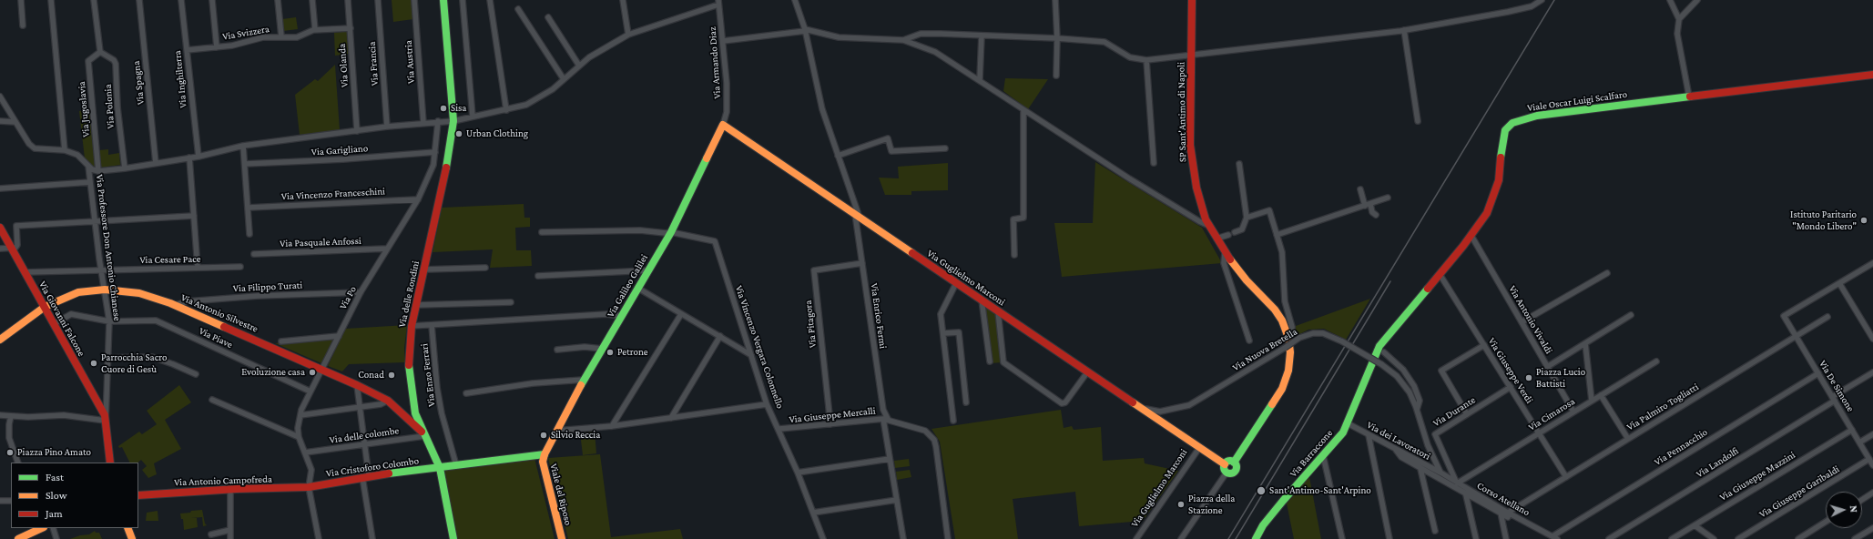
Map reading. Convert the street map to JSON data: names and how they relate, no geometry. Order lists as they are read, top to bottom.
{
  "streets": {
    "street": [
      "Via Svizzera",
      "Via Austria",
      "Via Armando Diaz",
      "Via Francia",
      "Via Olanda",
      "Via Inghilterra",
      "Via Spagna",
      "Viale Oscar Luigi Scalfaro",
      "Via Polonia",
      "Via Jugoslavia",
      "SP Sant'Antimo di Napoli",
      "Via Garigliano",
      "Via Vincenzo Franceschini",
      "Via Pasquale Anfossi",
      "Via Professore Don Antonio Chianese",
      "Via Cesare Pace",
      "Via Guglielmo Marconi",
      "Via Galileo Galilei",
      "Via Filippo Turati",
      "Via delle Rondini",
      "Via Po",
      "Via Antonio Silvestre",
      "Via Enrico Fermi",
      "Via Giovanni Falcone",
      "Via Antonio Vivaldi",
      "Via Pitagora",
      "Via Piave",
      "Via Vincenzo Vergara Colonnello",
      "Via Nuova Bretella",
      "Via Giuseppe Verdi",
      "Via Enzo Ferrari",
      "Via De Simone",
      "Via Palmiro Togliatti",
      "Via Durante",
      "Via Cimarosa",
      "Via Giuseppe Mercalli",
      "Via delle colombe",
      "Via dei Lavoratori",
      "Via Pennacchio",
      "Via Barraccone",
      "Via Landolfi",
      "Via Cristoforo Colombo",
      "Via Giuseppe Mazzini",
      "Via Antonio Campofreda",
      "Via Giuseppe Garibaldi",
      "Viale del Riposo",
      "Corso Atellano"
    ]
  },
  "crossings": [
    ["Via Svizzera", "Via Olanda"],
    ["Via Svizzera", "Via Inghilterra"],
    ["Via Armando Diaz", "Via Guglielmo Marconi"],
    ["Via Armando Diaz", "Via Galileo Galilei"],
    ["Viale Oscar Luigi Scalfaro", "Via Antonio Vivaldi"],
    ["Viale Oscar Luigi Scalfaro", "Via Giuseppe Verdi"],
    ["Viale Oscar Luigi Scalfaro", "Via dei Lavoratori"],
    ["Viale Oscar Luigi Scalfaro", "Via Barraccone"],
    ["Via Polonia", "Via Jugoslavia"],
    ["SP Sant'Antimo di Napoli", "Via Guglielmo Marconi"],
    ["Via Garigliano", "Via Po"],
    ["Via Vincenzo Franceschini", "Via Po"],
    ["Via Pasquale Anfossi", "Via Po"],
    ["Via Professore Don Antonio Chianese", "Via Cesare Pace"],
    ["Via Professore Don Antonio Chianese", "Via Antonio Silvestre"],
    ["Via Professore Don Antonio Chianese", "Via Giovanni Falcone"],
    ["Via Professore Don Antonio Chianese", "Via Piave"],
    ["Via Cesare Pace", "Via Giovanni Falcone"],
    ["Via Guglielmo Marconi", "Via Galileo Galilei"],
    ["Via Guglielmo Marconi", "Via Enrico Fermi"],
    ["Via Guglielmo Marconi", "Via Nuova Bretella"],
    ["Via Galileo Galilei", "Via Vincenzo Vergara Colonnello"],
    ["Via Galileo Galilei", "Via Cristoforo Colombo"],
    ["Via Galileo Galilei", "Viale del Riposo"],
    ["Via Filippo Turati", "Via Po"],
    ["Via Filippo Turati", "Via Antonio Silvestre"],
    ["Via delle Rondini", "Via Antonio Silvestre"],
    ["Via delle Rondini", "Via delle colombe"],
    ["Via delle Rondini", "Via Cristoforo Colombo"],
    ["Via Po", "Via Antonio Silvestre"],
    ["Via Po", "Via Piave"],
    ["Via Po", "Via delle colombe"],
    ["Via Po", "Via Cristoforo Colombo"],
    ["Via Po", "Via Antonio Campofreda"],
    ["Via Antonio Silvestre", "Via Giovanni Falcone"],
    ["Via Antonio Silvestre", "Via delle colombe"],
    ["Via Enrico Fermi", "Via Pitagora"],
    ["Via Enrico Fermi", "Via Giuseppe Mercalli"],
    ["Via Giovanni Falcone", "Via Piave"],
    ["Via Antonio Vivaldi", "Via Cimarosa"],
    ["Via Pitagora", "Via Giuseppe Mercalli"],
    ["Via Vincenzo Vergara Colonnello", "Via Giuseppe Mercalli"],
    ["Via Nuova Bretella", "Via dei Lavoratori"],
    ["Via Nuova Bretella", "Corso Atellano"],
    ["Via Giuseppe Verdi", "Via Palmiro Togliatti"],
    ["Via Giuseppe Verdi", "Via Durante"],
    ["Via Giuseppe Verdi", "Via Cimarosa"],
    ["Via Enzo Ferrari", "Via Cristoforo Colombo"],
    ["Via De Simone", "Via Palmiro Togliatti"],
    ["Via De Simone", "Via Pennacchio"],
    ["Via De Simone", "Via Landolfi"],
    ["Via De Simone", "Via Giuseppe Mazzini"],
    ["Via De Simone", "Via Giuseppe Garibaldi"],
    ["Via Palmiro Togliatti", "Corso Atellano"],
    ["Via Durante", "Via Cimarosa"],
    ["Via Durante", "Corso Atellano"],
    ["Via Cimarosa", "Corso Atellano"],
    ["Via dei Lavoratori", "Corso Atellano"],
    ["Via Pennacchio", "Corso Atellano"],
    ["Via Cristoforo Colombo", "Via Antonio Campofreda"],
    ["Via Cristoforo Colombo", "Viale del Riposo"]
  ],
  "places": [
    "Sisa",
    "Urban Clothing",
    "Istituto Paritario \"Mondo Libero\"",
    "Petrone",
    "Parrocchia Sacro Cuore di Gesù",
    "Evoluzione casa",
    "Conad",
    "Piazza Lucio Battisti",
    "Silvio Reccia",
    "Piazza Pino Amato",
    "Sant'Antimo-Sant'Arpino",
    "Piazza della Stazione"
  ],
  "legend": ["Fast", "Slow", "Jam"],
  "north": "right"
}
